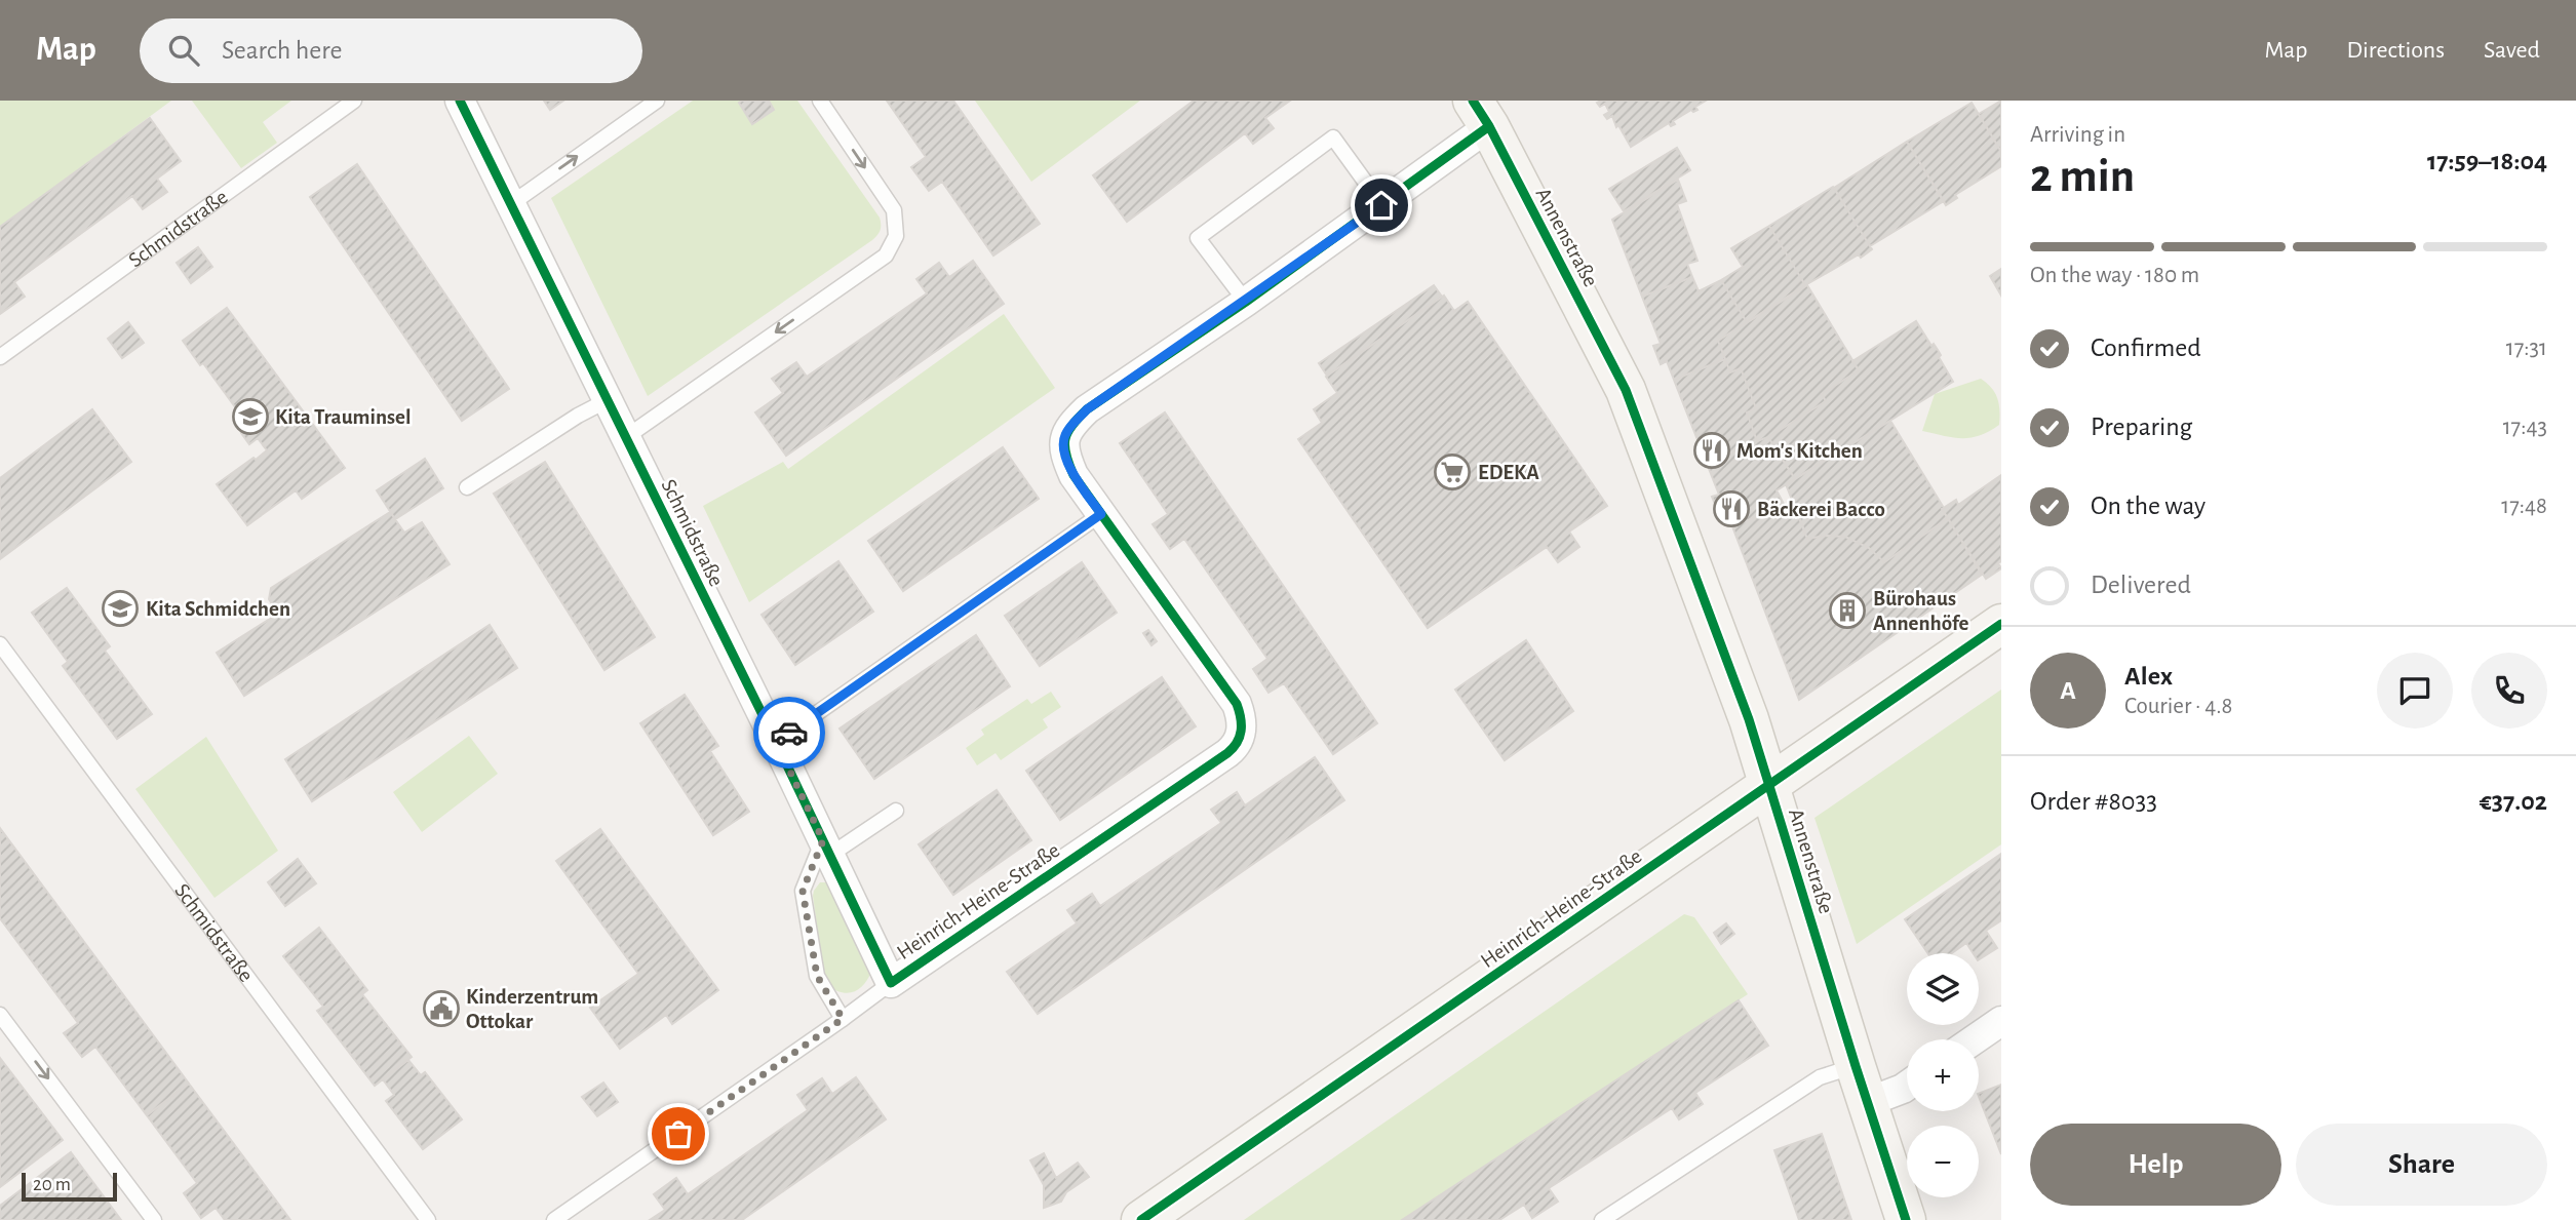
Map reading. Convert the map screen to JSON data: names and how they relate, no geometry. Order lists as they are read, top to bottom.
{
  "streets": {
    "street": ["Schmidstraße", "Annenstraße", "Heinrich-Heine-Straße"]
  },
  "crossings": [
    ["Schmidstraße", "Heinrich-Heine-Straße"],
    ["Annenstraße", "Heinrich-Heine-Straße"]
  ],
  "places": {
    "school or university": ["Kita Trauminsel", "Kita Schmidchen"],
    "restaurant": ["Mom's Kitchen", "Bäckerei Bacco"],
    "supermarket": ["EDEKA"],
    "building": ["Bürohaus Annenhöfe"],
    "public building": ["Kinderzentrum Ottokar"]
  },
  "scale_bar": "20 m",
  "page": {
    "header": "Map",
    "search": "Search here",
    "nav": ["Map", "Directions", "Saved"],
    "heading": ["2 min", "Arriving in", "17:59–18:04"],
    "panel": [
      "Alex",
      "Courier · 4.8",
      "Order #8033",
      "€37.02"
    ],
    "bar": "On the way · 180 m",
    "list": [
      ["Confirmed", "17:31"],
      ["Preparing", "17:43"],
      ["On the way", "17:48"],
      "Delivered"
    ],
    "round": "A",
    "map_buttons": ["+", "−"],
    "buttons": ["Help", "Share"],
    "scale": "20 m"
  }
}
